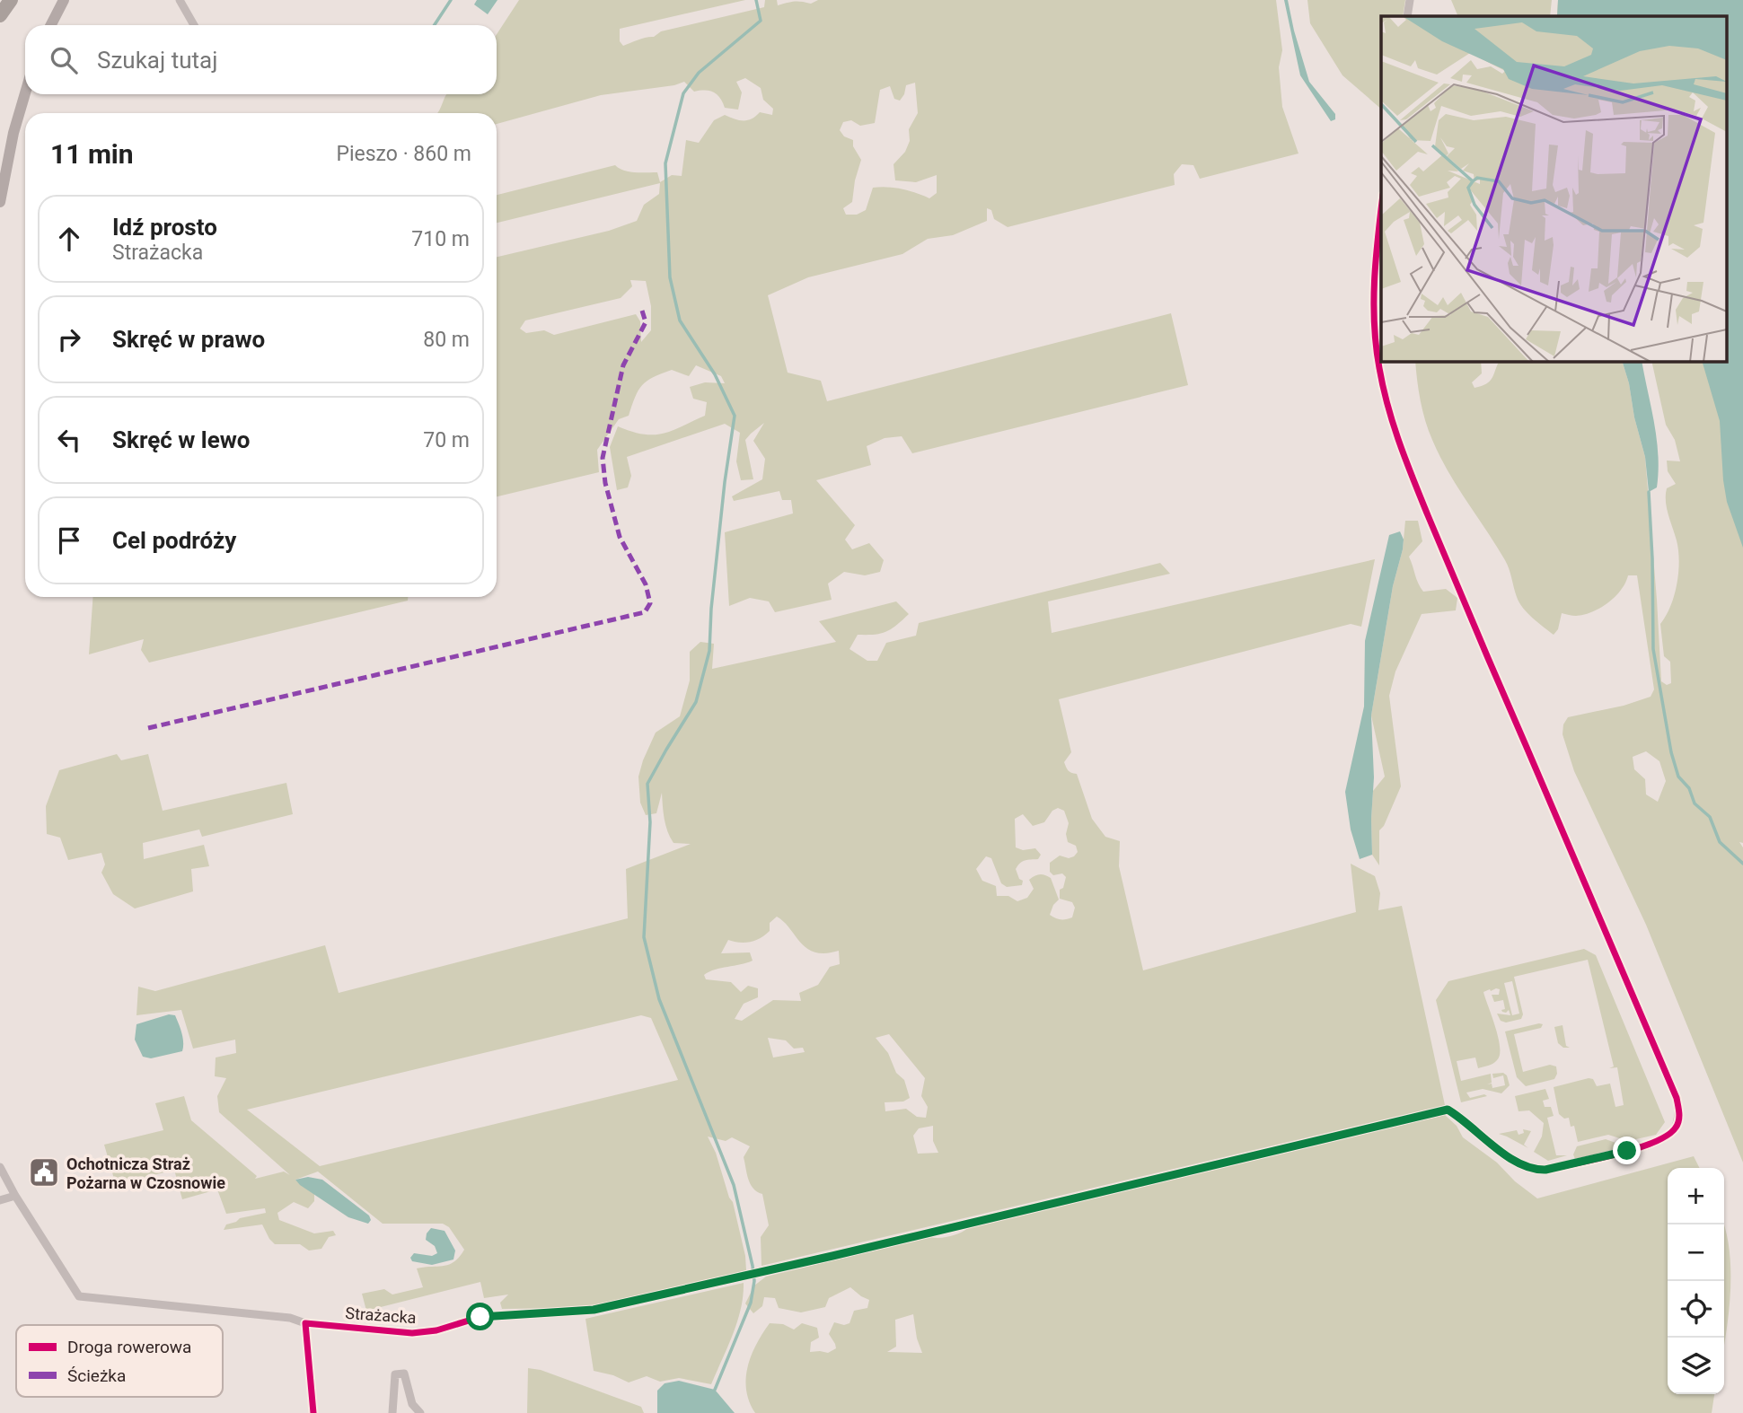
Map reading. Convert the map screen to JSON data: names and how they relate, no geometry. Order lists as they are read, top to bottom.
{
  "streets": {
    "street": ["Strażacka"]
  },
  "places": {
    "public building": ["Ochotnicza Straż Pożarna w Czosnowie"]
  },
  "legend": ["Droga rowerowa", "Ścieżka"],
  "page": {
    "search": "Szukaj tutaj",
    "heading": ["11 min", "Pieszo · 860 m"],
    "list": [
      ["Idź prosto", "Strażacka", "710 m"],
      ["Skręć w prawo", "80 m"],
      ["Skręć w lewo", "70 m"],
      "Cel podróży"
    ],
    "map_buttons": ["+", "−"]
  }
}
